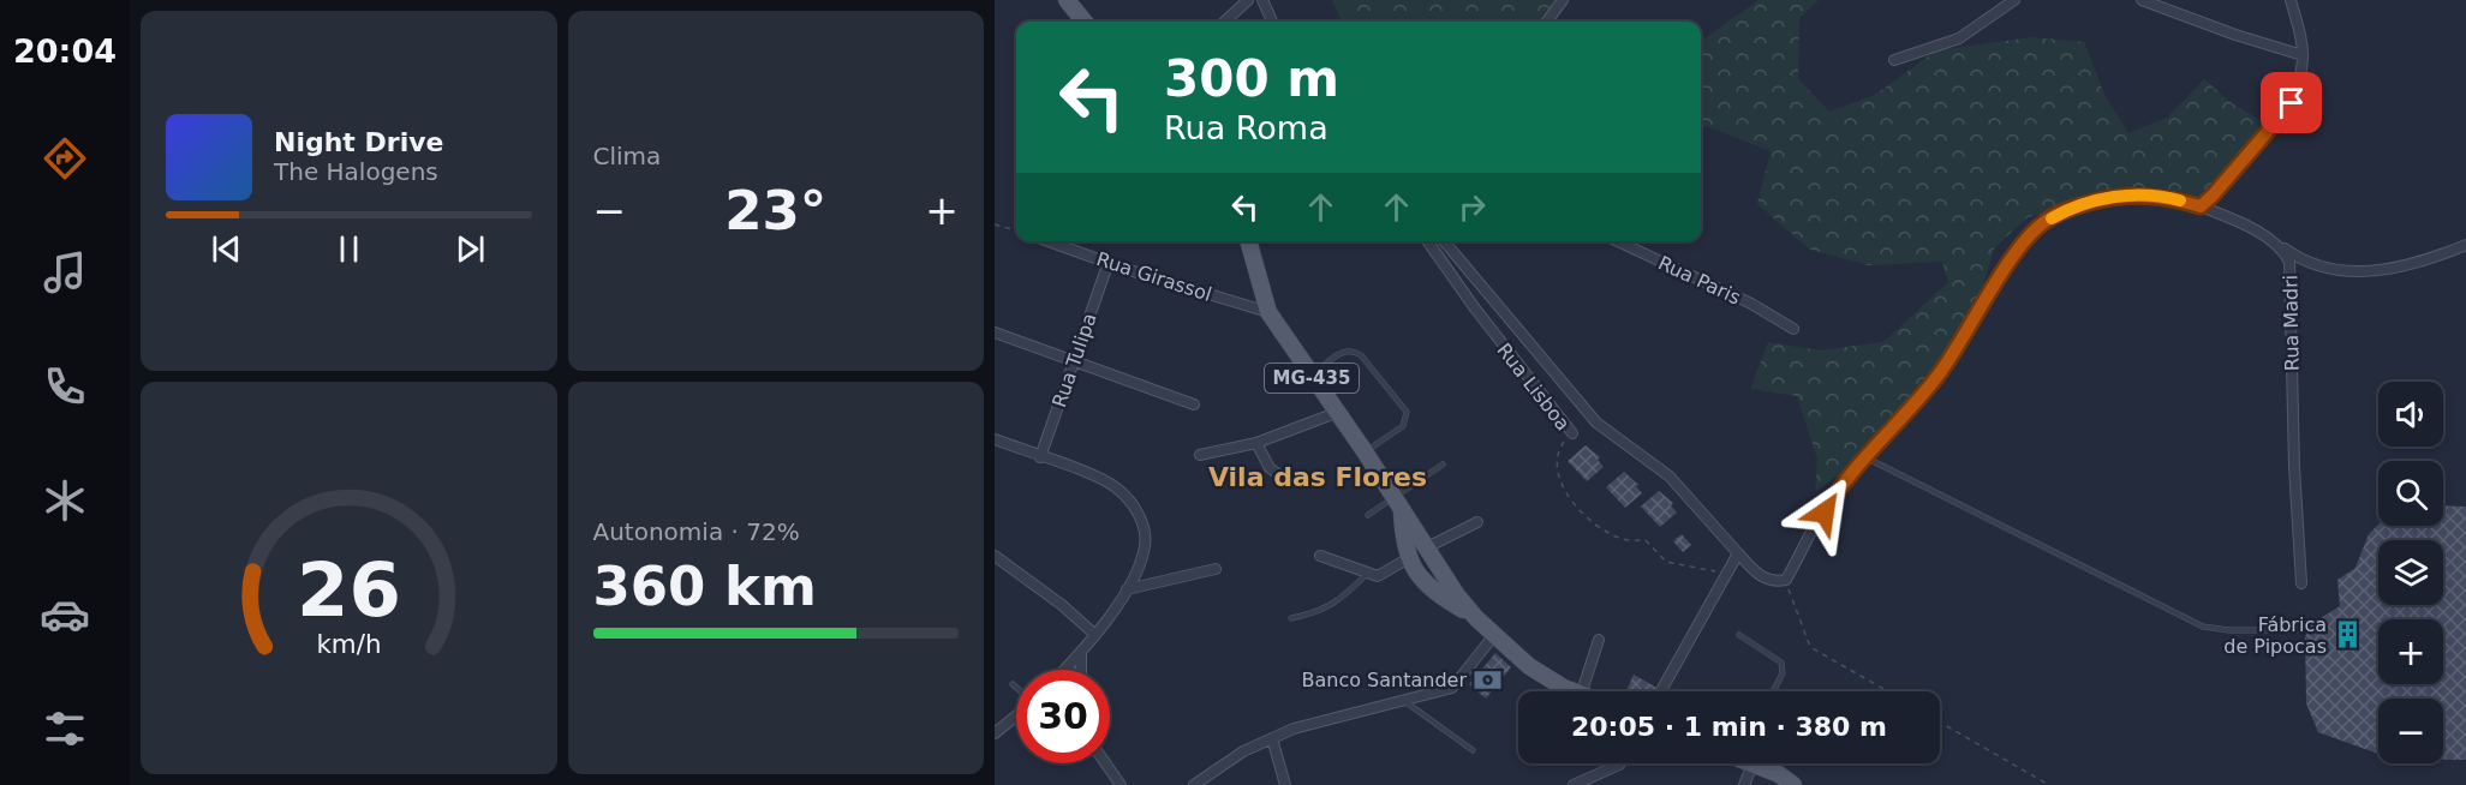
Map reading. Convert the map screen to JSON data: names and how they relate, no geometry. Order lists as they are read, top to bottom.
{
  "streets": {
    "main road": ["MG-435"],
    "street": [
      "Rua Girassol",
      "Rua Paris",
      "Rua Madri",
      "Rua Tulipa",
      "Rua Lisboa"
    ]
  },
  "crossings": [
    ["Rua Girassol", "Rua Tulipa"],
    ["Rua Girassol", "MG-435"]
  ],
  "districts": ["Vila das Flores"],
  "places": {
    "building": ["Fábrica de Pipocas"],
    "bank": ["Banco Santander"]
  },
  "page": {
    "tabs": "20:04",
    "tile": [
      "Clima",
      ["Autonomia · 72%", "360 km"]
    ],
    "turn": ["300 m", "Rua Roma"],
    "song": ["Night Drive", "The Halogens"],
    "heat": ["−", "23°", "+"],
    "map_buttons": ["+", "−"],
    "limit": "30",
    "trip": "20:05 · 1 min · 380 m",
    "gauge": ["26", "km/h"]
  }
}
